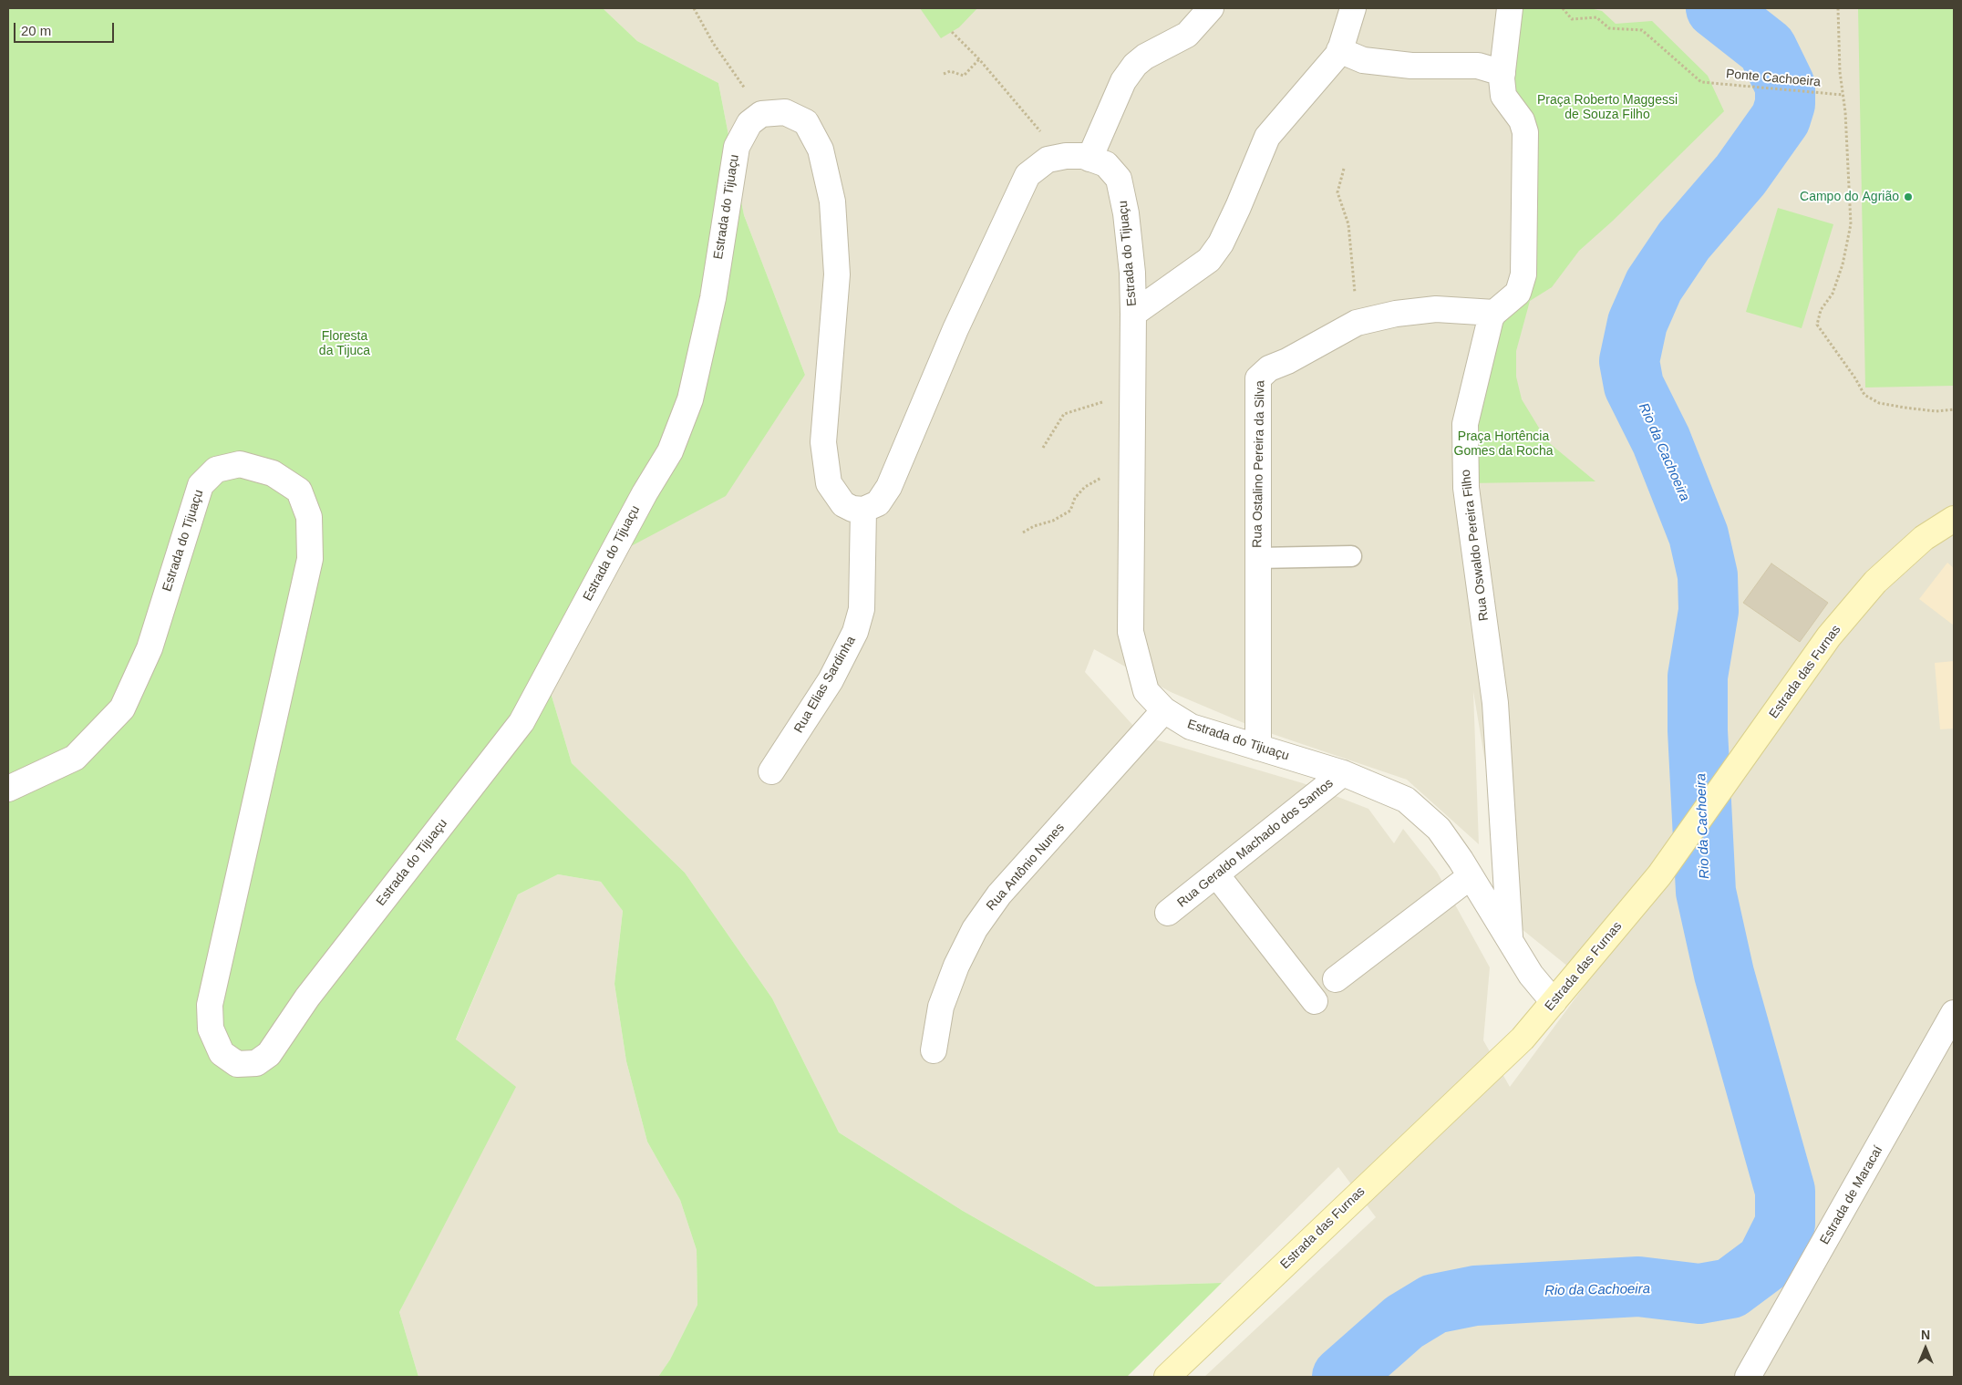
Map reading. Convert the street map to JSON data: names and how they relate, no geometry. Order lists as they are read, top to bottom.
{
  "streets": {
    "main road": ["Estrada das Furnas"],
    "street": [
      "Estrada do Tijuaçu",
      "Rua Ostalino Pereira da Silva",
      "Rua Oswaldo Pereira Filho",
      "Rua Elias Sardinha",
      "Rua Geraldo Machado dos Santos",
      "Rua Antônio Nunes",
      "Estrada de Maracaí"
    ],
    "path": ["Ponte Cachoeira"]
  },
  "crossings": [
    ["Estrada do Tijuaçu", "Rua Ostalino Pereira da Silva"],
    ["Estrada do Tijuaçu", "Rua Oswaldo Pereira Filho"],
    ["Estrada do Tijuaçu", "Estrada das Furnas"],
    ["Estrada do Tijuaçu", "Rua Elias Sardinha"],
    ["Estrada do Tijuaçu", "Rua Geraldo Machado dos Santos"],
    ["Estrada do Tijuaçu", "Rua Antônio Nunes"],
    ["Rua Ostalino Pereira da Silva", "Rua Oswaldo Pereira Filho"]
  ],
  "water": ["Rio da Cachoeira"],
  "parks": ["Praça Roberto Maggessi de Souza Filho", "Floresta da Tijuca", "Praça Hortência Gomes da Rocha"],
  "places": ["Campo do Agrião"],
  "scale_bar": "20 m",
  "north": "top"
}
